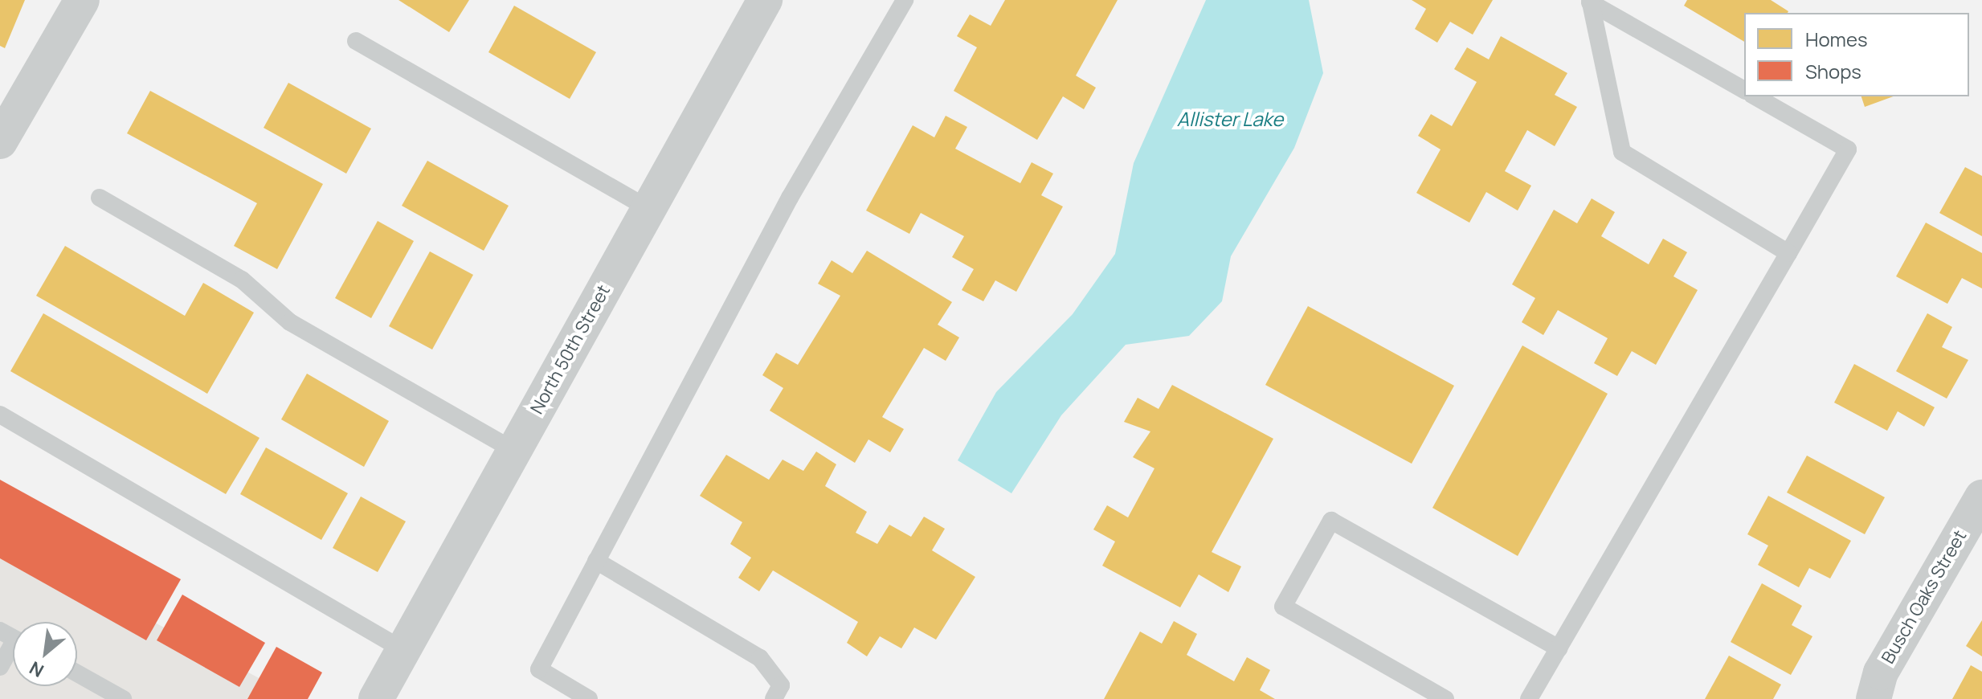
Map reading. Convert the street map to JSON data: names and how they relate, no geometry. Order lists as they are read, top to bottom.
{
  "streets": {
    "street": ["North 50th Street", "Busch Oaks Street"]
  },
  "water": ["Allister Lake"],
  "legend": ["Homes", "Shops"],
  "north": "bottom left"
}
